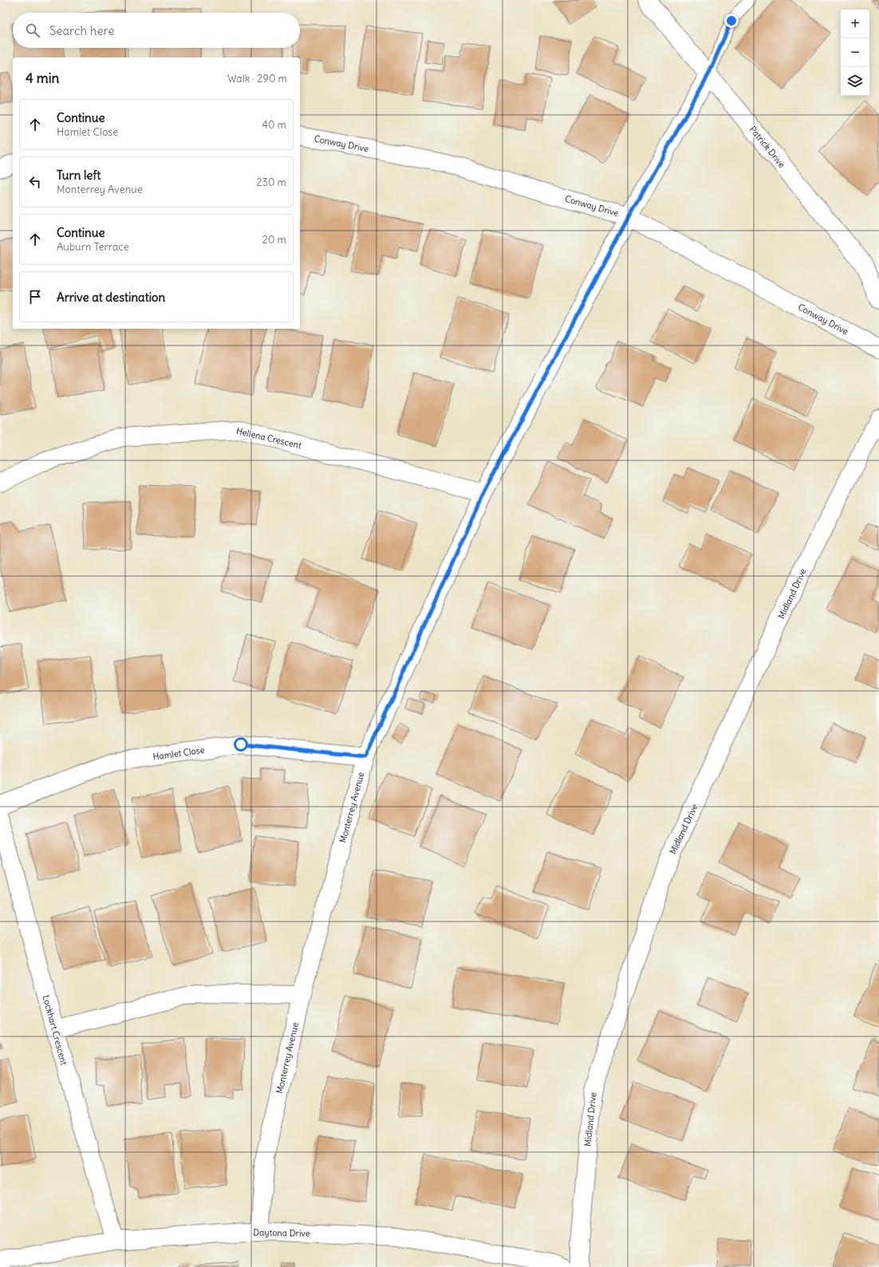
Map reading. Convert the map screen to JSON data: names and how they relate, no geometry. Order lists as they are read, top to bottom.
{
  "streets": {
    "street": [
      "Conway Drive",
      "Patrick Drive",
      "Hellena Crescent",
      "Midland Drive",
      "Hamlet Close",
      "Monterrey Avenue",
      "Lockhart Crescent",
      "Daytona Drive"
    ]
  },
  "crossings": [
    ["Conway Drive", "Monterrey Avenue"],
    ["Patrick Drive", "Monterrey Avenue"],
    ["Hellena Crescent", "Monterrey Avenue"],
    ["Hamlet Close", "Monterrey Avenue"],
    ["Monterrey Avenue", "Daytona Drive"],
    ["Lockhart Crescent", "Daytona Drive"]
  ],
  "page": {
    "map_buttons": ["+", "−"],
    "search": "Search here",
    "heading": ["4 min", "Walk · 290 m"],
    "list": [
      ["Continue", "Hamlet Close", "40 m"],
      ["Turn left", "Monterrey Avenue", "230 m"],
      ["Continue", "Auburn Terrace", "20 m"],
      "Arrive at destination"
    ]
  }
}
